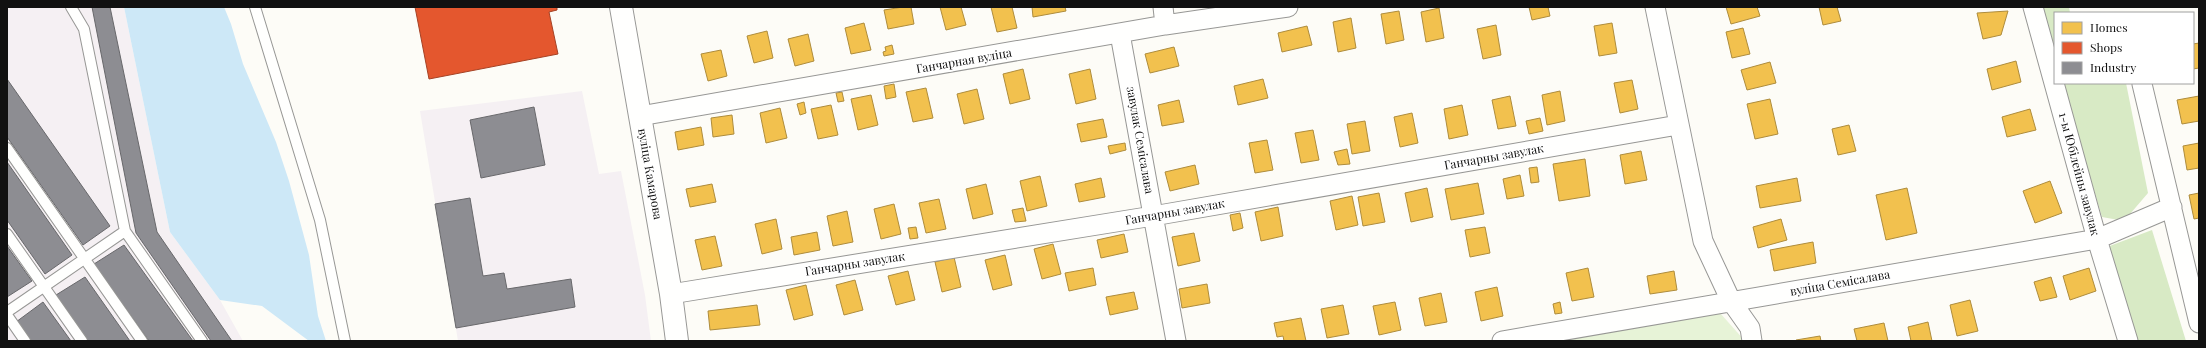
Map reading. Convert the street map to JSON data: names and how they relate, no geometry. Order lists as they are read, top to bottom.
{
  "streets": {
    "street": [
      "Ганчарная вуліца",
      "завулак Семісалава",
      "Ганчарны завулак",
      "вуліца Камарова",
      "1-ы Юбілейны завулак",
      "вуліца Семісалава"
    ]
  },
  "crossings": [
    ["Ганчарная вуліца", "завулак Семісалава"],
    ["Ганчарная вуліца", "вуліца Камарова"],
    ["завулак Семісалава", "Ганчарны завулак"],
    ["Ганчарны завулак", "вуліца Камарова"],
    ["1-ы Юбілейны завулак", "вуліца Семісалава"]
  ],
  "legend": ["Homes", "Shops", "Industry"]
}
